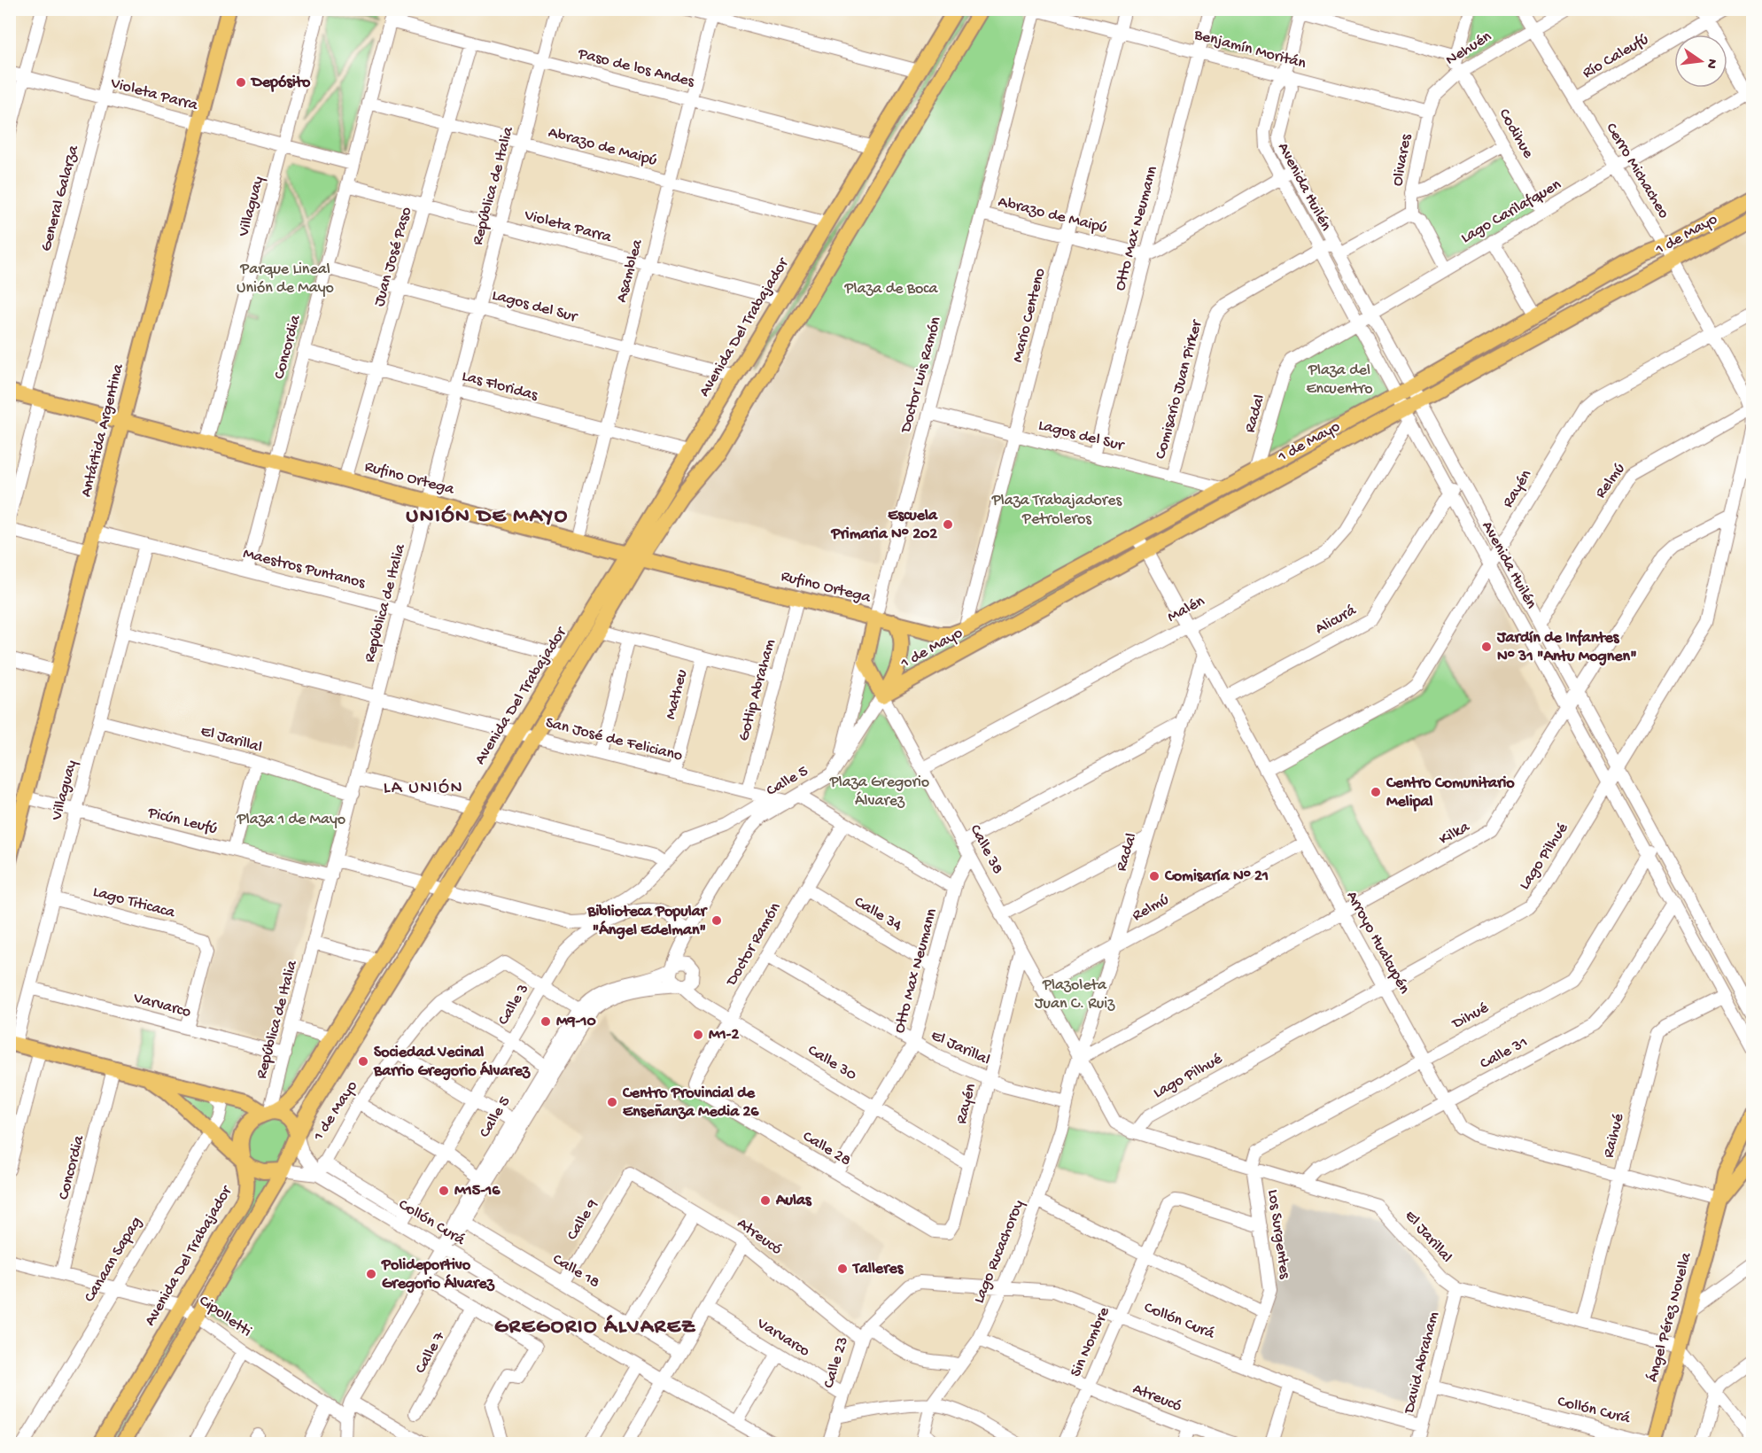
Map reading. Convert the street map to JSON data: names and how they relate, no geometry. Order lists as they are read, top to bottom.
{
  "streets": {
    "main road": [
      "1 de Mayo",
      "Avenida Del Trabajador",
      "Doctor Luis Ramón",
      "Antártida Argentina",
      "Rufino Ortega",
      "Calle 5",
      "Calle 38",
      "Collón Curá",
      "Ángel Pérez Novella"
    ],
    "street": [
      "Nehuén",
      "Benjamín Moritán",
      "Río Caleufú",
      "Paso de los Andes",
      "Violeta Parra",
      "Codihue",
      "Abrazo de Maipú",
      "Olivares",
      "Cerro Michacheo",
      "República de Italia",
      "Avenida Huilén",
      "General Galarza",
      "Villaguay",
      "Lago Carilafquen",
      "Otto Max Neumann",
      "Juan José Paso",
      "Asamblea",
      "Lagos del Sur",
      "Mario Centeno",
      "Concordia",
      "Las Floridas",
      "Comisario Juan Pirker",
      "Radal",
      "Relmú",
      "Rayén",
      "Maestros Puntanos",
      "Malén",
      "Alicurá",
      "Gotlip Abraham",
      "Matheu",
      "El Jarillal",
      "San José de Feliciano",
      "Picún Leufú",
      "Kilka",
      "Lago Pilhué",
      "Lago Titicaca",
      "Calle 34",
      "Arroyo Hualcupén",
      "Doctor Ramón",
      "Calle 3",
      "Varvarco",
      "Dihué",
      "Calle 31",
      "Calle 30",
      "Raihué",
      "Calle 28",
      "Calle 9",
      "Los Surgentes",
      "Atreucó",
      "Lago Rucachoroy",
      "Canaan Sapag",
      "Calle 18",
      "Cipolletti",
      "Sin Nombre",
      "Calle 7",
      "Calle 23",
      "David Abraham"
    ]
  },
  "crossings": [
    ["Nehuén", "Benjamín Moritán"],
    ["Nehuén", "Codihue"],
    ["Nehuén", "Olivares"],
    ["Nehuén", "Cerro Michacheo"],
    ["Benjamín Moritán", "Olivares"],
    ["Benjamín Moritán", "Avenida Huilén"],
    ["Benjamín Moritán", "Otto Max Neumann"],
    ["Benjamín Moritán", "Mario Centeno"],
    ["Benjamín Moritán", "Doctor Luis Ramón"],
    ["Río Caleufú", "Cerro Michacheo"],
    ["Paso de los Andes", "República de Italia"],
    ["Paso de los Andes", "Juan José Paso"],
    ["Paso de los Andes", "Asamblea"],
    ["Paso de los Andes", "Avenida Del Trabajador"],
    ["Paso de los Andes", "Concordia"],
    ["Violeta Parra", "República de Italia"],
    ["Violeta Parra", "General Galarza"],
    ["Violeta Parra", "Villaguay"],
    ["Violeta Parra", "Juan José Paso"],
    ["Violeta Parra", "Asamblea"],
    ["Violeta Parra", "Avenida Del Trabajador"],
    ["Violeta Parra", "Concordia"],
    ["Violeta Parra", "Antártida Argentina"],
    ["Codihue", "Lago Carilafquen"],
    ["Abrazo de Maipú", "República de Italia"],
    ["Abrazo de Maipú", "Otto Max Neumann"],
    ["Abrazo de Maipú", "Juan José Paso"],
    ["Abrazo de Maipú", "Asamblea"],
    ["Abrazo de Maipú", "Mario Centeno"],
    ["Abrazo de Maipú", "Avenida Del Trabajador"],
    ["Abrazo de Maipú", "Concordia"],
    ["Abrazo de Maipú", "Doctor Luis Ramón"],
    ["Cerro Michacheo", "Lago Carilafquen"],
    ["Cerro Michacheo", "1 de Mayo"],
    ["Cerro Michacheo", "Relmú"],
    ["Cerro Michacheo", "Rayén"],
    ["Cerro Michacheo", "Lago Pilhué"],
    ["República de Italia", "Lagos del Sur"],
    ["República de Italia", "Avenida Del Trabajador"],
    ["República de Italia", "Las Floridas"],
    ["República de Italia", "Rufino Ortega"],
    ["República de Italia", "Maestros Puntanos"],
    ["República de Italia", "El Jarillal"],
    ["República de Italia", "San José de Feliciano"],
    ["República de Italia", "Picún Leufú"],
    ["República de Italia", "Varvarco"],
    ["República de Italia", "Collón Curá"],
    ["Avenida Huilén", "Lago Carilafquen"],
    ["Avenida Huilén", "1 de Mayo"],
    ["Avenida Huilén", "Comisario Juan Pirker"],
    ["Avenida Huilén", "Relmú"],
    ["Avenida Huilén", "Rayén"],
    ["Avenida Huilén", "Malén"],
    ["Avenida Huilén", "Alicurá"],
    ["Avenida Huilén", "Kilka"],
    ["Avenida Huilén", "Lago Pilhué"],
    ["Avenida Huilén", "Dihué"],
    ["Avenida Huilén", "Calle 31"],
    ["Avenida Huilén", "Raihué"],
    ["General Galarza", "Rufino Ortega"],
    ["Villaguay", "Rufino Ortega"],
    ["Villaguay", "Maestros Puntanos"],
    ["Villaguay", "El Jarillal"],
    ["Villaguay", "San José de Feliciano"],
    ["Villaguay", "Picún Leufú"],
    ["Villaguay", "Lago Titicaca"],
    ["Villaguay", "Varvarco"],
    ["Villaguay", "Collón Curá"],
    ["Lago Carilafquen", "Radal"],
    ["Otto Max Neumann", "Lagos del Sur"],
    ["Otto Max Neumann", "El Jarillal"],
    ["Otto Max Neumann", "San José de Feliciano"],
    ["Otto Max Neumann", "Calle 38"],
    ["Otto Max Neumann", "Calle 34"],
    ["Otto Max Neumann", "Calle 30"],
    ["Otto Max Neumann", "Calle 28"],
    ["1 de Mayo", "Lagos del Sur"],
    ["1 de Mayo", "Mario Centeno"],
    ["1 de Mayo", "Radal"],
    ["1 de Mayo", "Rufino Ortega"],
    ["1 de Mayo", "Malén"],
    ["1 de Mayo", "Calle 5"],
    ["1 de Mayo", "Calle 38"],
    ["1 de Mayo", "Arroyo Hualcupén"],
    ["1 de Mayo", "Calle 3"],
    ["1 de Mayo", "Collón Curá"],
    ["Juan José Paso", "Lagos del Sur"],
    ["Juan José Paso", "Las Floridas"],
    ["Juan José Paso", "Rufino Ortega"],
    ["Asamblea", "Lagos del Sur"],
    ["Asamblea", "Las Floridas"],
    ["Asamblea", "Rufino Ortega"],
    ["Lagos del Sur", "Mario Centeno"],
    ["Lagos del Sur", "Avenida Del Trabajador"],
    ["Lagos del Sur", "Concordia"],
    ["Lagos del Sur", "Doctor Luis Ramón"],
    ["Lagos del Sur", "Comisario Juan Pirker"],
    ["Avenida Del Trabajador", "Las Floridas"],
    ["Avenida Del Trabajador", "Rufino Ortega"],
    ["Avenida Del Trabajador", "Maestros Puntanos"],
    ["Avenida Del Trabajador", "San José de Feliciano"],
    ["Avenida Del Trabajador", "Collón Curá"],
    ["Avenida Del Trabajador", "Cipolletti"],
    ["Concordia", "Las Floridas"],
    ["Concordia", "Rufino Ortega"],
    ["Concordia", "Maestros Puntanos"],
    ["Concordia", "Collón Curá"],
    ["Concordia", "Cipolletti"],
    ["Doctor Luis Ramón", "Rufino Ortega"],
    ["Doctor Luis Ramón", "Calle 5"],
    ["Doctor Luis Ramón", "Calle 38"],
    ["Radal", "Relmú"],
    ["Radal", "El Jarillal"],
    ["Radal", "Kilka"],
    ["Radal", "Calle 38"],
    ["Radal", "Arroyo Hualcupén"],
    ["Radal", "Lago Rucachoroy"],
    ["Antártida Argentina", "Rufino Ortega"],
    ["Antártida Argentina", "Maestros Puntanos"],
    ["Antártida Argentina", "Picún Leufú"],
    ["Rufino Ortega", "Gotlip Abraham"],
    ["Rufino Ortega", "Calle 5"],
    ["Relmú", "Calle 38"],
    ["Relmú", "Lago Pilhué"],
    ["Relmú", "Arroyo Hualcupén"],
    ["Rayén", "El Jarillal"],
    ["Rayén", "Calle 38"],
    ["Rayén", "Arroyo Hualcupén"],
    ["Rayén", "Calle 30"],
    ["Rayén", "Calle 28"],
    ["Malén", "Calle 38"],
    ["Malén", "Arroyo Hualcupén"],
    ["Alicurá", "Arroyo Hualcupén"],
    ["Gotlip Abraham", "San José de Feliciano"],
    ["Matheu", "San José de Feliciano"],
    ["El Jarillal", "Kilka"],
    ["El Jarillal", "Calle 38"],
    ["El Jarillal", "Lago Pilhué"],
    ["El Jarillal", "Doctor Ramón"],
    ["El Jarillal", "Dihué"],
    ["El Jarillal", "Calle 31"],
    ["El Jarillal", "Raihué"],
    ["El Jarillal", "Los Surgentes"],
    ["El Jarillal", "Lago Rucachoroy"],
    ["El Jarillal", "Ángel Pérez Novella"],
    ["El Jarillal", "David Abraham"],
    ["San José de Feliciano", "Calle 5"],
    ["San José de Feliciano", "Doctor Ramón"],
    ["Calle 5", "Calle 38"],
    ["Calle 5", "Calle 3"],
    ["Calle 5", "Calle 30"],
    ["Calle 5", "Collón Curá"],
    ["Calle 5", "Calle 18"],
    ["Calle 5", "Cipolletti"],
    ["Kilka", "Calle 38"],
    ["Kilka", "Lago Pilhué"],
    ["Kilka", "Arroyo Hualcupén"],
    ["Kilka", "Lago Rucachoroy"],
    ["Calle 38", "Lago Rucachoroy"],
    ["Lago Pilhué", "Arroyo Hualcupén"],
    ["Lago Titicaca", "Varvarco"],
    ["Calle 34", "Doctor Ramón"],
    ["Arroyo Hualcupén", "Dihué"],
    ["Arroyo Hualcupén", "Calle 31"],
    ["Arroyo Hualcupén", "Raihué"],
    ["Arroyo Hualcupén", "Ángel Pérez Novella"],
    ["Doctor Ramón", "Calle 30"],
    ["Doctor Ramón", "Calle 28"],
    ["Calle 3", "Collón Curá"],
    ["Varvarco", "Calle 23"],
    ["Dihué", "Los Surgentes"],
    ["Calle 9", "Atreucó"],
    ["Calle 9", "Calle 18"],
    ["Collón Curá", "Los Surgentes"],
    ["Collón Curá", "Lago Rucachoroy"],
    ["Collón Curá", "Canaan Sapag"],
    ["Collón Curá", "Ángel Pérez Novella"],
    ["Collón Curá", "Sin Nombre"],
    ["Collón Curá", "Calle 23"],
    ["Collón Curá", "David Abraham"],
    ["Los Surgentes", "Sin Nombre"],
    ["Atreucó", "Lago Rucachoroy"],
    ["Atreucó", "Sin Nombre"],
    ["Atreucó", "Calle 23"],
    ["Canaan Sapag", "Cipolletti"]
  ],
  "districts": ["UNIÓN DE MAYO", "LA UNIÓN", "GREGORIO ÁLVAREZ"],
  "parks": [
    "Parque Lineal Unión de Mayo",
    "Plaza de Boca",
    "Plaza del Encuentro",
    "Plaza Trabajadores Petroleros",
    "Plaza Gregorio Álvarez",
    "Plaza 1 de Mayo",
    "Plazoleta Juan C. Ruiz"
  ],
  "places": [
    "Depósito",
    "Escuela Primaria N° 202",
    "Jardín de Infantes N° 31 \"Antu Mognen\"",
    "Centro Comunitario Melipal",
    "Comisaría N° 21",
    "Biblioteca Popular \"Ángel Edelman\"",
    "M9-10",
    "M1-2",
    "Sociedad Vecinal Barrio Gregorio Álvarez",
    "Centro Provincial de Enseñanza Media 26",
    "M15-16",
    "Aulas",
    "Talleres",
    "Polideportivo Gregorio Álvarez"
  ],
  "north": "right"
}
